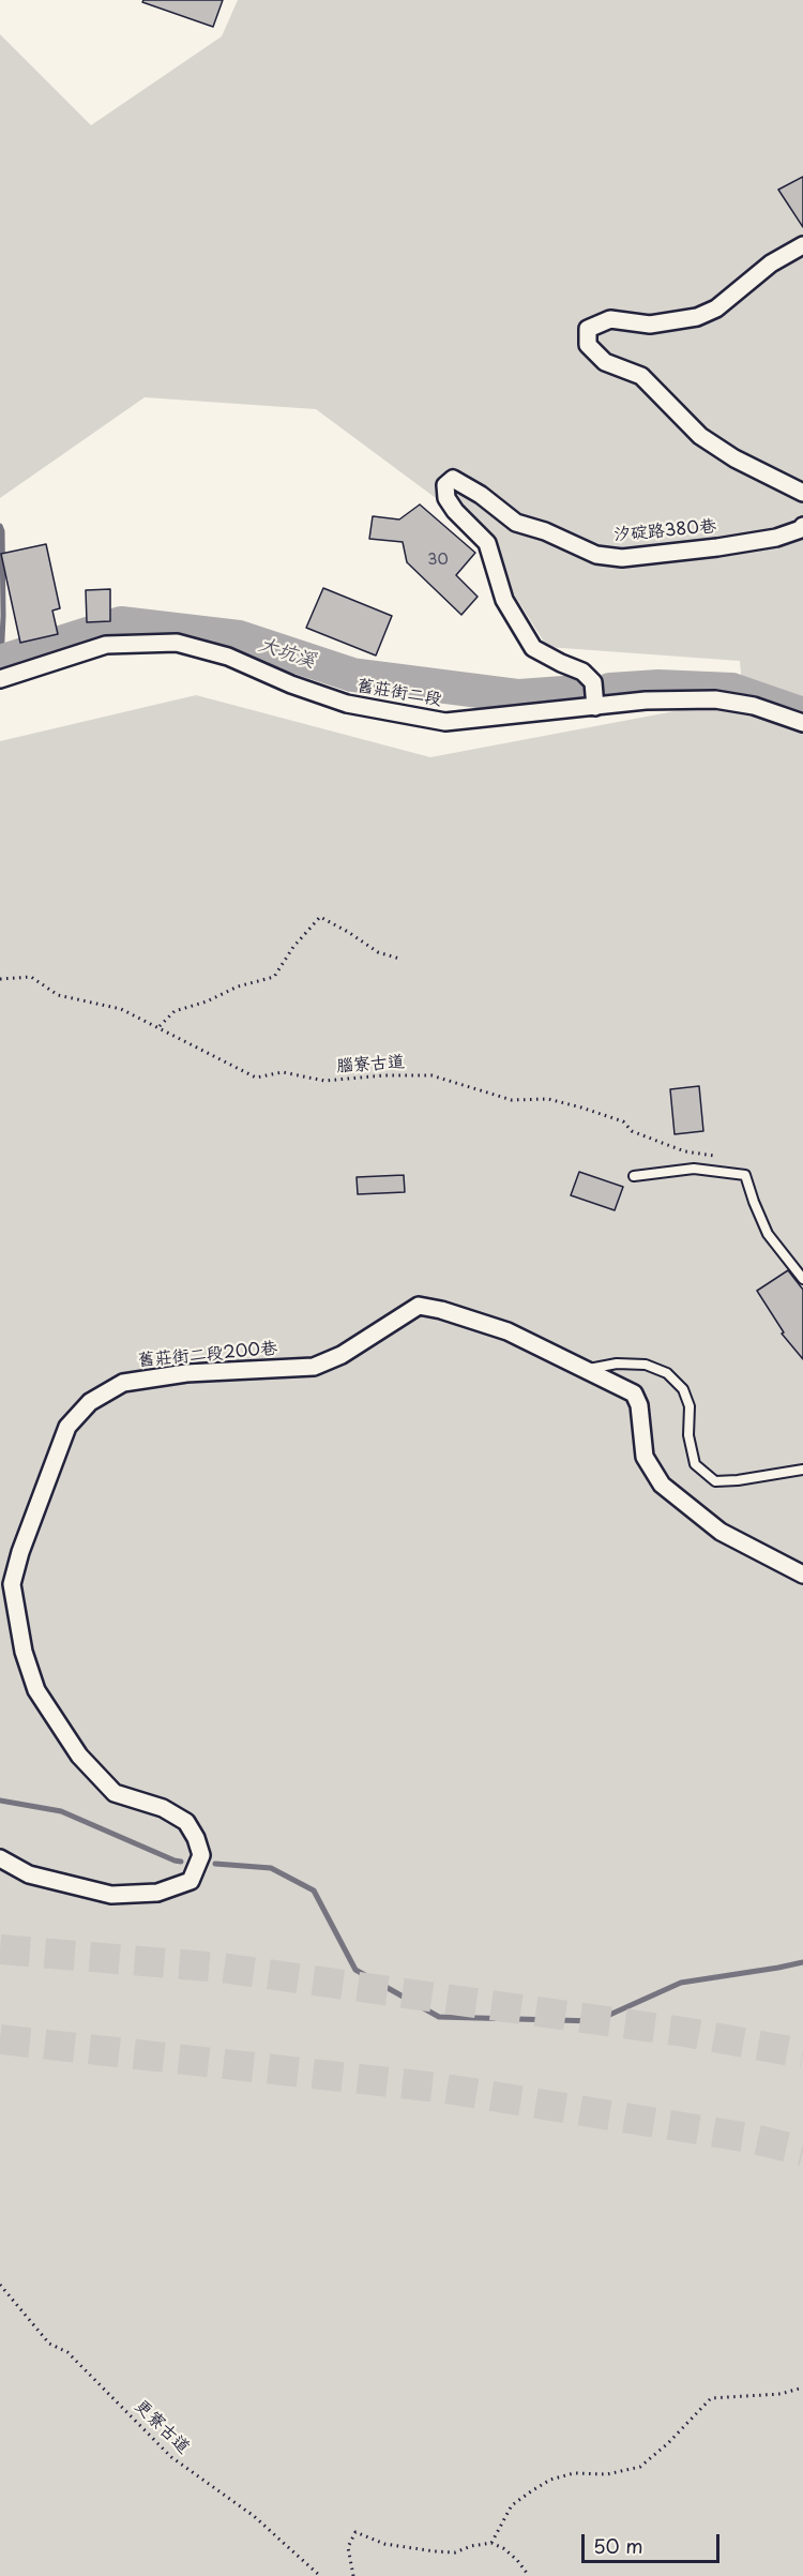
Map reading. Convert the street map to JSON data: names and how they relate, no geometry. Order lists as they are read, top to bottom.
{
  "streets": {
    "street": ["汐碇路380巷", "舊莊街二段", "舊莊街二段200巷"],
    "path": ["腦寮古道", "更寮古道"]
  },
  "crossings": [
    ["汐碇路380巷", "舊莊街二段"]
  ],
  "water": ["大坑溪"],
  "house_numbers": ["30"],
  "scale_bar": "50 m"
}
